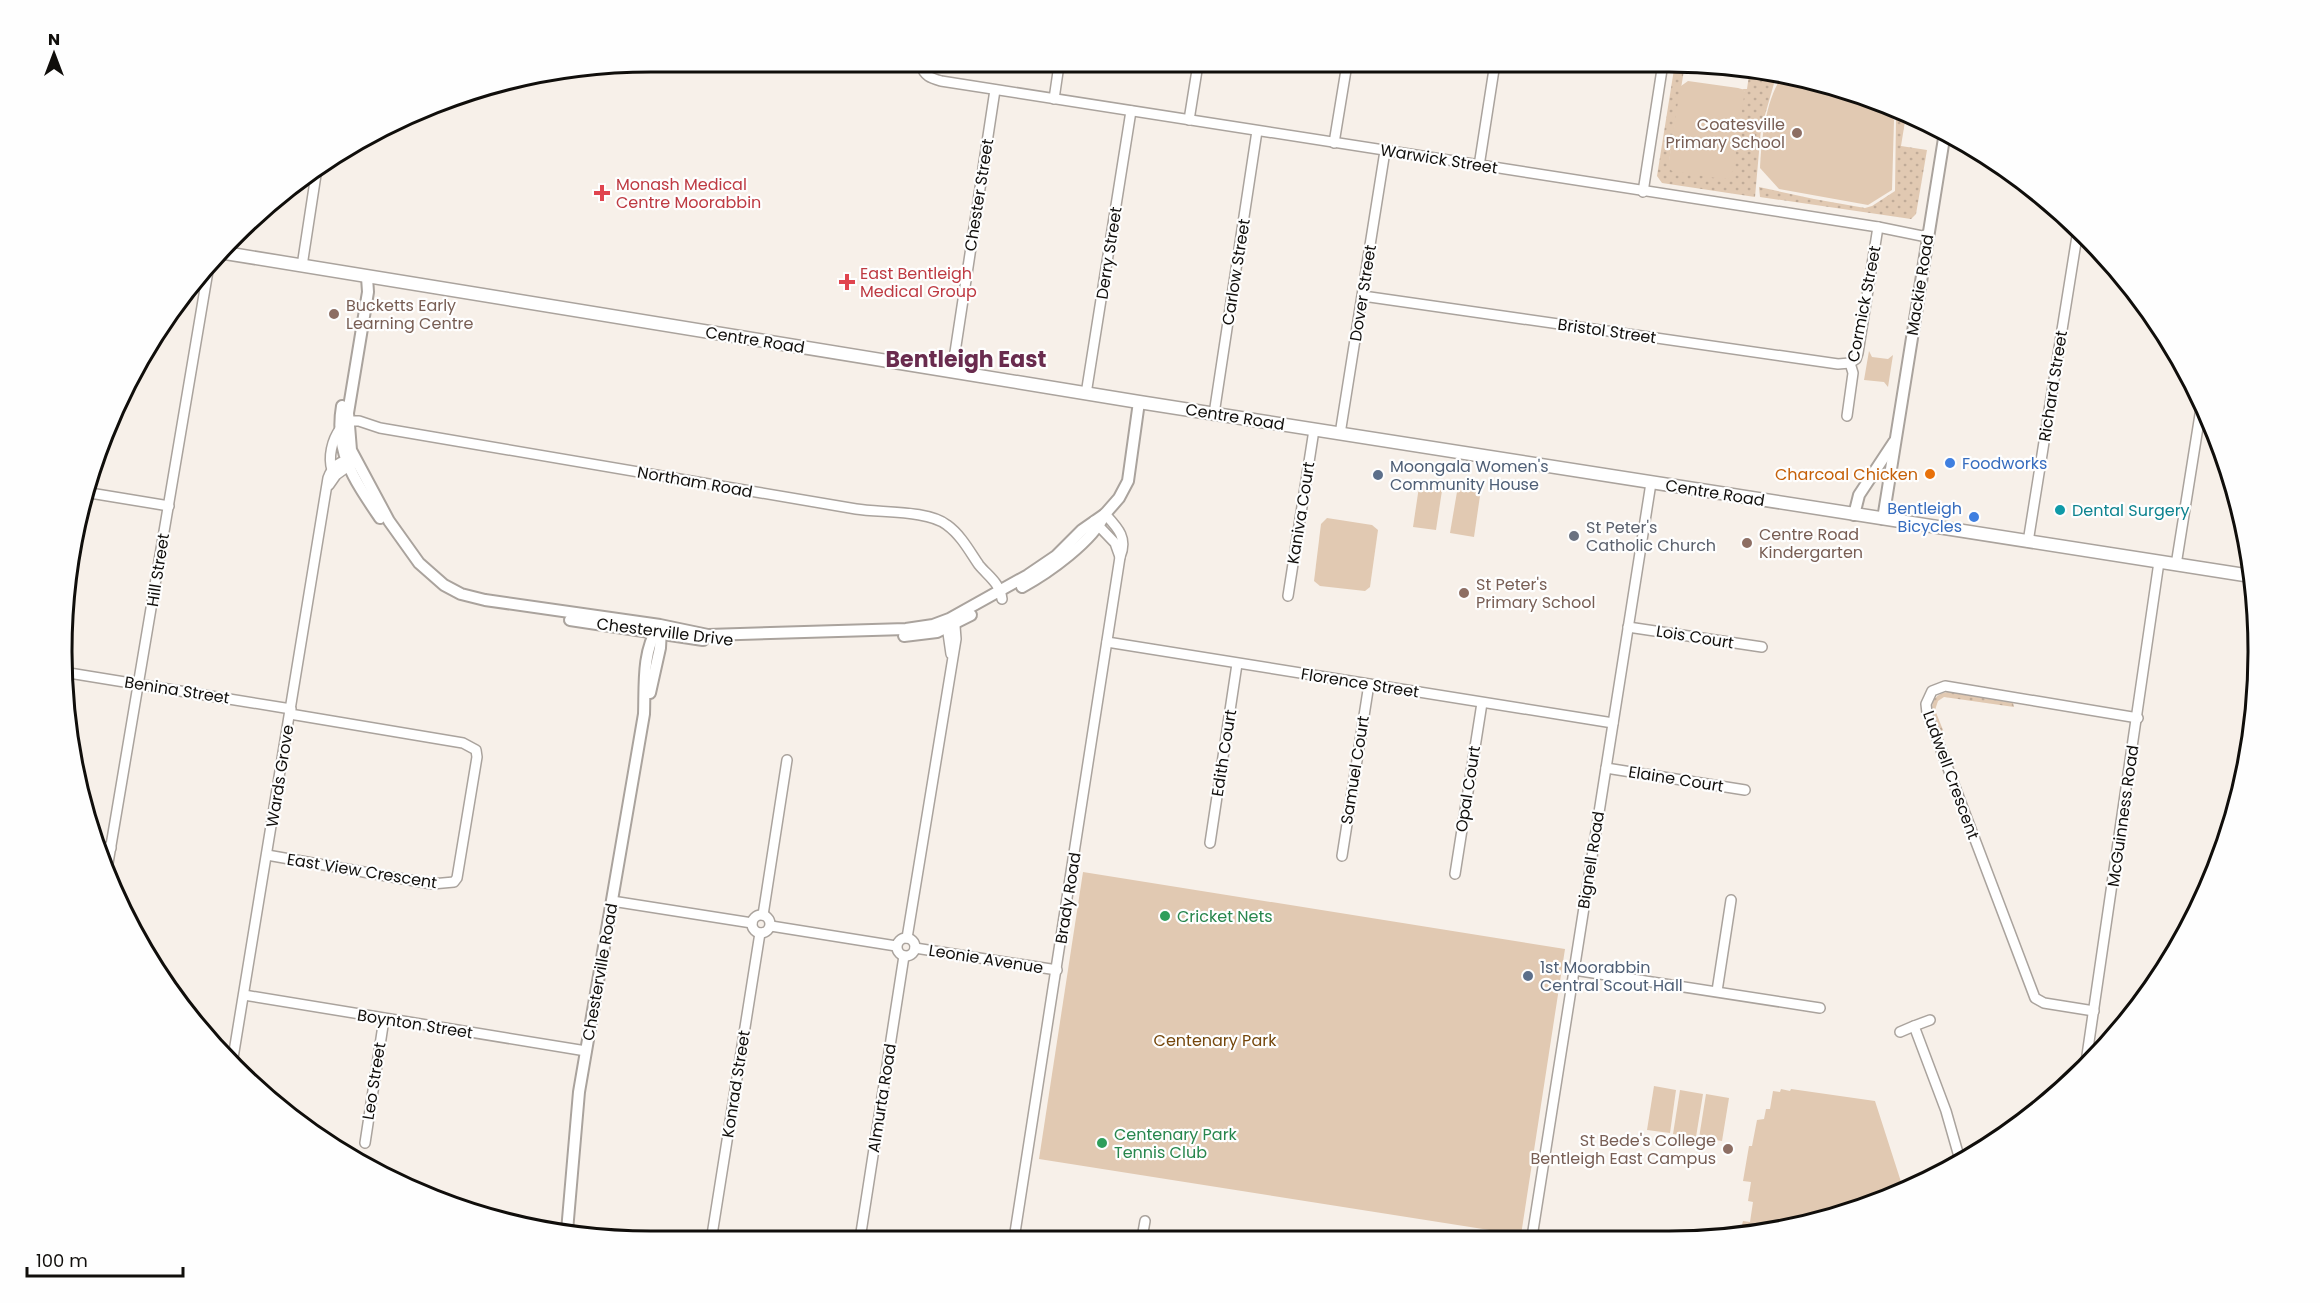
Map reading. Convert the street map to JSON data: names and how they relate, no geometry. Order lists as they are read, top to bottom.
{
  "streets": {
    "main road": ["Centre Road"],
    "street": [
      "Warwick Street",
      "Chester Street",
      "Derry Street",
      "Carlow Street",
      "Mackie Road",
      "Dover Street",
      "Cormick Street",
      "Bristol Street",
      "Richard Street",
      "Northam Road",
      "Kaniva Court",
      "Hill Street",
      "Chesterville Drive",
      "Lois Court",
      "Florence Street",
      "Benina Street",
      "Edith Court",
      "Samuel Court",
      "Ludwell Crescent",
      "Wards Grove",
      "Elaine Court",
      "Opal Court",
      "McGuinness Road",
      "Bignell Road",
      "East View Crescent",
      "Brady Road",
      "Leonie Avenue",
      "Chesterville Road",
      "Boynton Street",
      "Leo Street",
      "Konrad Street",
      "Almurta Road"
    ]
  },
  "crossings": [
    ["Warwick Street", "Chester Street"],
    ["Warwick Street", "Derry Street"],
    ["Warwick Street", "Carlow Street"],
    ["Warwick Street", "Mackie Road"],
    ["Warwick Street", "Dover Street"],
    ["Warwick Street", "Cormick Street"],
    ["Chester Street", "Centre Road"],
    ["Derry Street", "Centre Road"],
    ["Carlow Street", "Centre Road"],
    ["Mackie Road", "Centre Road"],
    ["Dover Street", "Bristol Street"],
    ["Dover Street", "Centre Road"],
    ["Cormick Street", "Bristol Street"],
    ["Centre Road", "Richard Street"],
    ["Centre Road", "Kaniva Court"],
    ["Centre Road", "McGuinness Road"],
    ["Centre Road", "Bignell Road"],
    ["Northam Road", "Chesterville Drive"],
    ["Northam Road", "Wards Grove"],
    ["Hill Street", "Benina Street"],
    ["Chesterville Drive", "Wards Grove"],
    ["Chesterville Drive", "Chesterville Road"],
    ["Lois Court", "Bignell Road"],
    ["Florence Street", "Edith Court"],
    ["Florence Street", "Samuel Court"],
    ["Florence Street", "Opal Court"],
    ["Florence Street", "Bignell Road"],
    ["Florence Street", "Brady Road"],
    ["Benina Street", "Wards Grove"],
    ["Benina Street", "East View Crescent"],
    ["Ludwell Crescent", "McGuinness Road"],
    ["Wards Grove", "East View Crescent"],
    ["Wards Grove", "Boynton Street"],
    ["Elaine Court", "Bignell Road"],
    ["Brady Road", "Leonie Avenue"],
    ["Leonie Avenue", "Almurta Road"],
    ["Chesterville Road", "Boynton Street"],
    ["Boynton Street", "Leo Street"]
  ],
  "districts": ["Bentleigh East"],
  "parks": ["Centenary Park"],
  "places": {
    "other": [
      "Coatesville Primary School",
      "Bucketts Early Learning Centre",
      "Foodworks",
      "Charcoal Chicken",
      "Moongala Women's Community House",
      "Dental Surgery",
      "Bentleigh Bicycles",
      "St Peter's Catholic Church",
      "Centre Road Kindergarten",
      "St Peter's Primary School",
      "Cricket Nets",
      "1st Moorabbin Central Scout Hall",
      "Centenary Park Tennis Club",
      "St Bede's College Bentleigh East Campus"
    ],
    "health": ["Monash Medical Centre Moorabbin", "East Bentleigh Medical Group"]
  },
  "scale_bar": "100 m",
  "north": "top"
}
